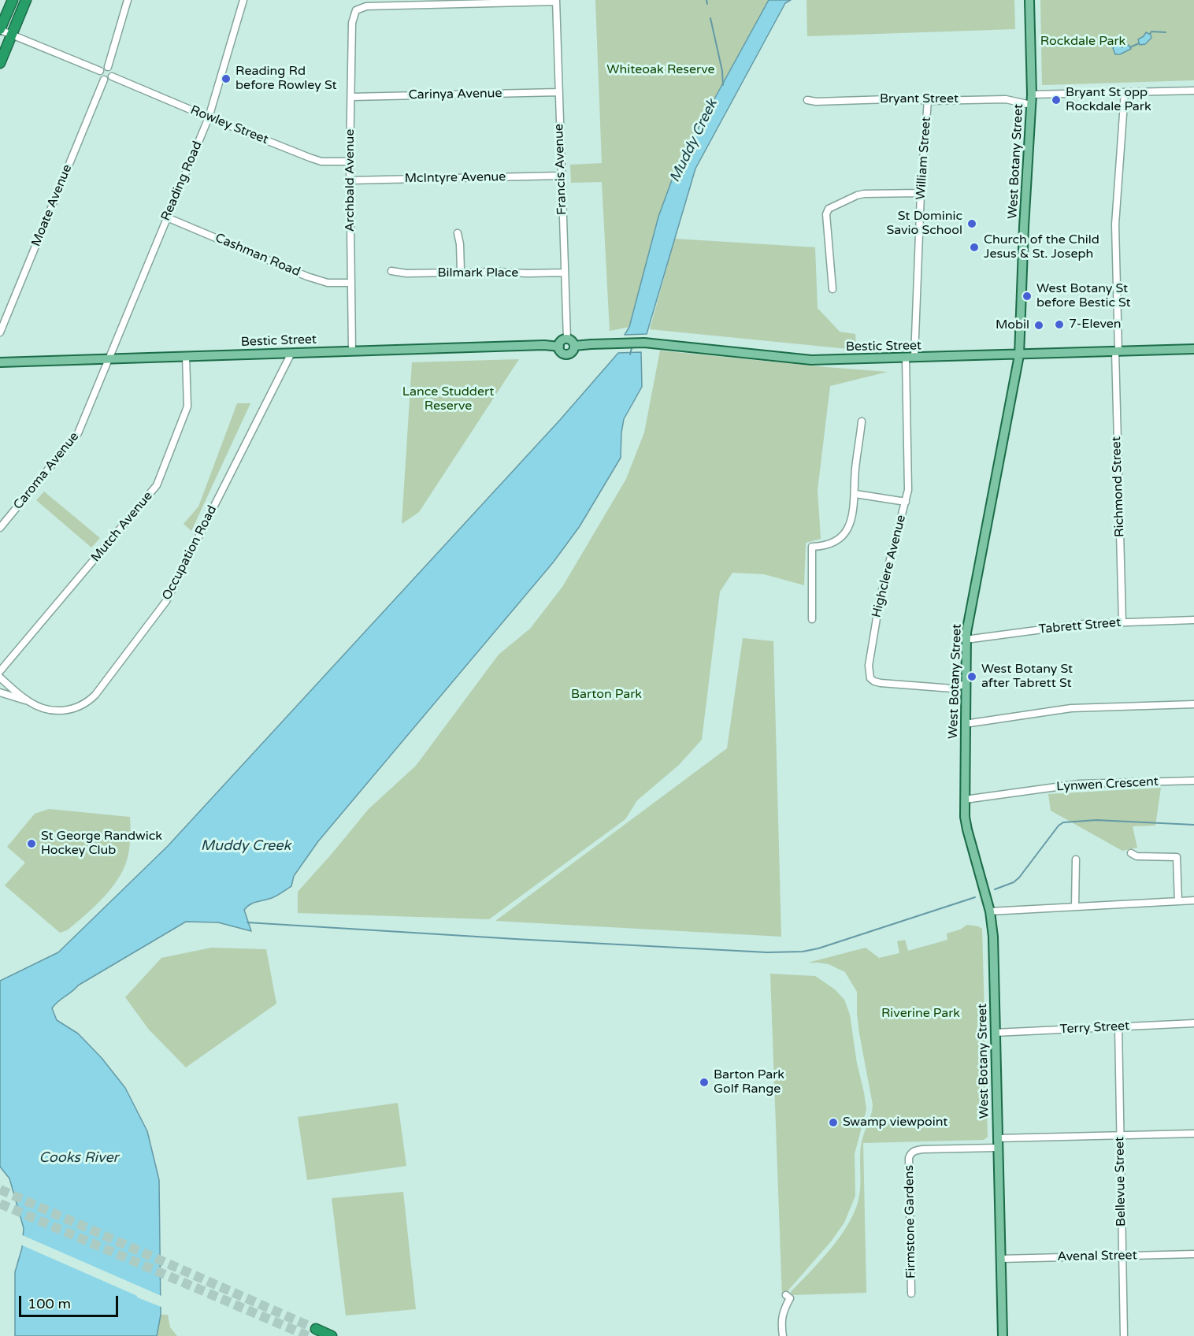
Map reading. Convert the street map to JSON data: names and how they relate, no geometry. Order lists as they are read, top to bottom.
{
  "streets": {
    "main road": ["West Botany Street", "Bestic Street"],
    "street": [
      "Carinya Avenue",
      "Bryant Street",
      "Rowley Street",
      "William Street",
      "Francis Avenue",
      "McIntyre Avenue",
      "Archbald Avenue",
      "Reading Road",
      "Moate Avenue",
      "Cashman Road",
      "Bilmark Place",
      "Caroma Avenue",
      "Richmond Street",
      "Mutch Avenue",
      "Occupation Road",
      "Highclere Avenue",
      "Tabrett Street",
      "Lynwen Crescent",
      "Terry Street",
      "Bellevue Street",
      "Firmstone Gardens",
      "Avenal Street"
    ]
  },
  "crossings": [
    ["Carinya Avenue", "Francis Avenue"],
    ["Carinya Avenue", "Archbald Avenue"],
    ["Bryant Street", "William Street"],
    ["Bryant Street", "West Botany Street"],
    ["Rowley Street", "Archbald Avenue"],
    ["Rowley Street", "Reading Road"],
    ["Rowley Street", "Moate Avenue"],
    ["William Street", "Bestic Street"],
    ["William Street", "Highclere Avenue"],
    ["West Botany Street", "Bestic Street"],
    ["West Botany Street", "Highclere Avenue"],
    ["West Botany Street", "Tabrett Street"],
    ["West Botany Street", "Lynwen Crescent"],
    ["West Botany Street", "Terry Street"],
    ["West Botany Street", "Firmstone Gardens"],
    ["West Botany Street", "Avenal Street"],
    ["Francis Avenue", "McIntyre Avenue"],
    ["Francis Avenue", "Archbald Avenue"],
    ["Francis Avenue", "Bilmark Place"],
    ["Francis Avenue", "Bestic Street"],
    ["McIntyre Avenue", "Archbald Avenue"],
    ["Archbald Avenue", "Cashman Road"],
    ["Archbald Avenue", "Bestic Street"],
    ["Reading Road", "Cashman Road"],
    ["Reading Road", "Bestic Street"],
    ["Reading Road", "Caroma Avenue"],
    ["Bestic Street", "Caroma Avenue"],
    ["Bestic Street", "Richmond Street"],
    ["Bestic Street", "Mutch Avenue"],
    ["Bestic Street", "Occupation Road"],
    ["Bestic Street", "Highclere Avenue"],
    ["Richmond Street", "Tabrett Street"],
    ["Terry Street", "Bellevue Street"],
    ["Bellevue Street", "Avenal Street"]
  ],
  "water": ["Muddy Creek", "Cooks River"],
  "parks": [
    "Rockdale Park",
    "Whiteoak Reserve",
    "Lance Studdert Reserve",
    "Barton Park",
    "Riverine Park"
  ],
  "places": [
    "Reading Rd before Rowley St",
    "Bryant St opp Rockdale Park",
    "St Dominic Savio School",
    "Church of the Child Jesus & St. Joseph",
    "West Botany St before Bestic St",
    "7-Eleven",
    "Mobil",
    "West Botany St after Tabrett St",
    "St George Randwick Hockey Club",
    "Barton Park Golf Range",
    "Swamp viewpoint"
  ],
  "scale_bar": "100 m"
}
